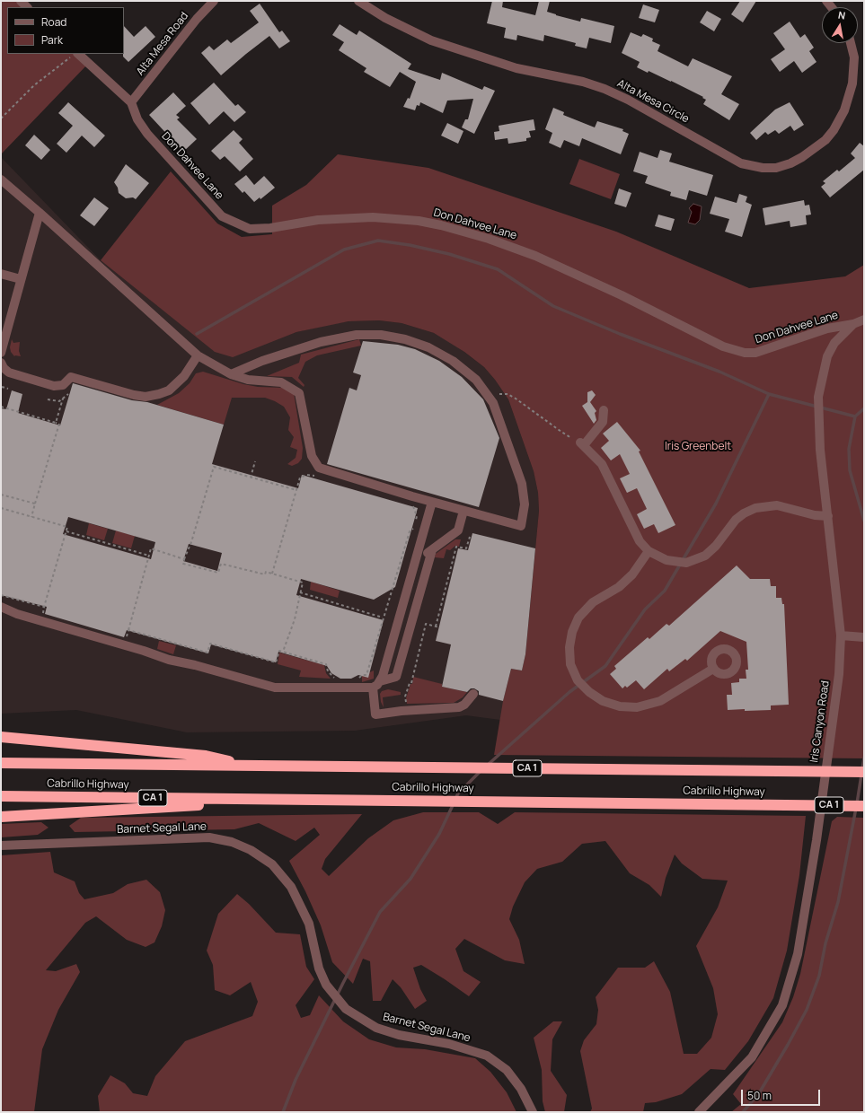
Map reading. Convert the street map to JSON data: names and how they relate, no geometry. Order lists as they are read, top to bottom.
{
  "streets": {
    "highway": ["CA 1", "Cabrillo Highway"],
    "street": [
      "Alta Mesa Road",
      "Alta Mesa Circle",
      "Don Dahvee Lane",
      "Iris Canyon Road",
      "Barnet Segal Lane"
    ]
  },
  "crossings": [
    ["Alta Mesa Road", "Don Dahvee Lane"],
    ["Don Dahvee Lane", "Iris Canyon Road"]
  ],
  "parks": ["Iris Greenbelt"],
  "legend": ["Road", "Park"],
  "scale_bar": "50 m",
  "north": "top"
}
